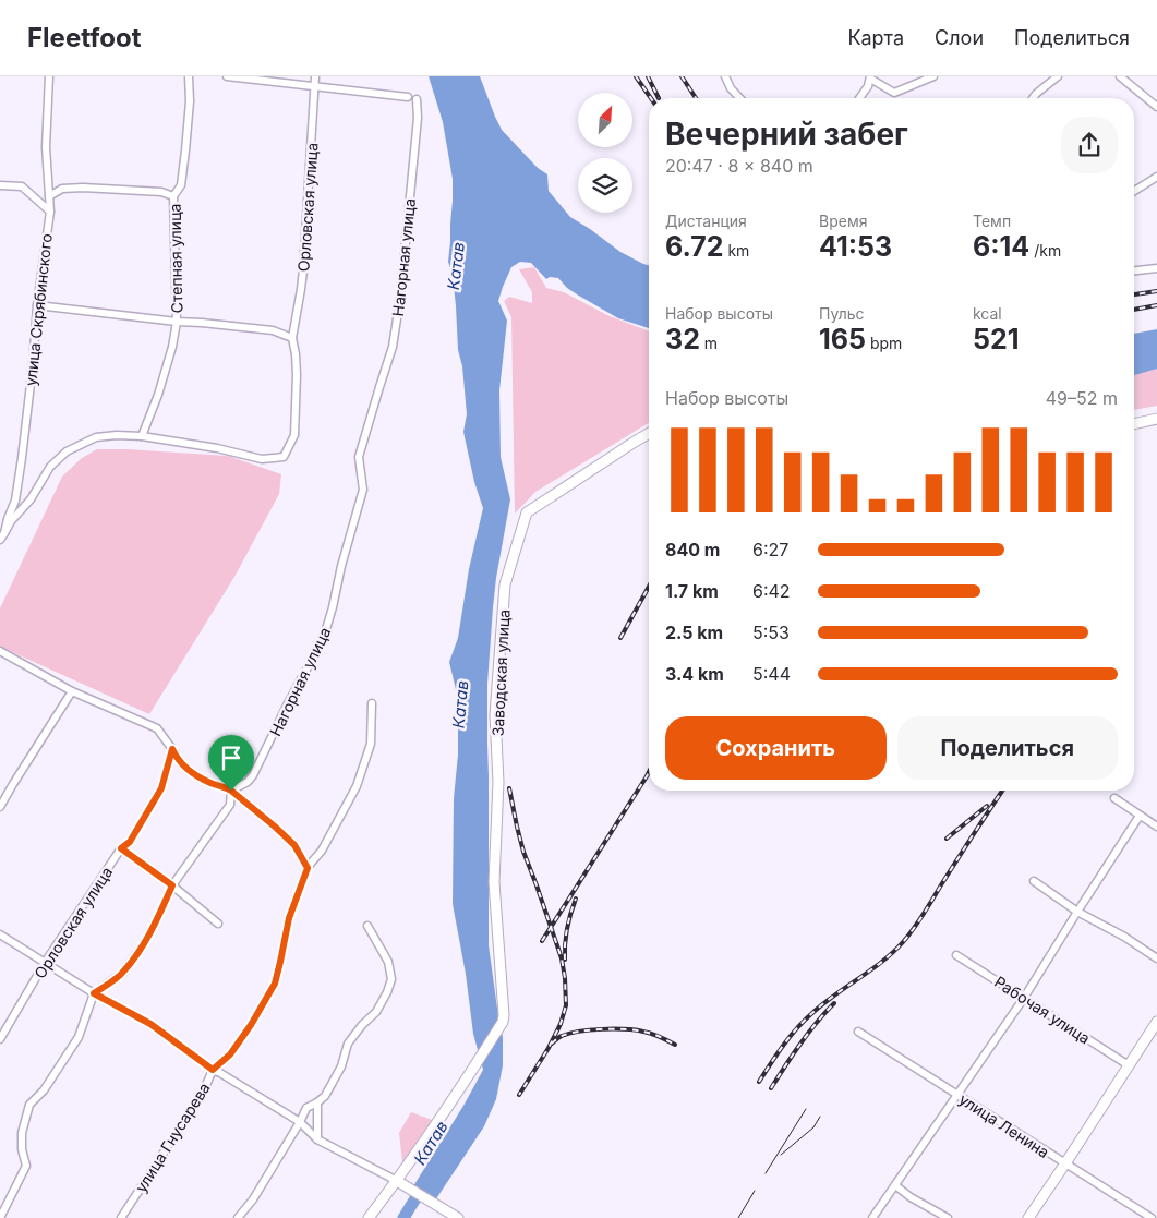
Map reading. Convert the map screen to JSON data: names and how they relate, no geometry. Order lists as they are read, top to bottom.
{
  "streets": {
    "street": [
      "Орловская улица",
      "Нагорная улица",
      "Степная улица",
      "улица Скрябинского",
      "Заводская улица",
      "Рабочая улица",
      "улица Ленина",
      "улица Гнусарева"
    ]
  },
  "crossings": [
    ["Орловская улица", "Степная улица"]
  ],
  "water": ["Катав"],
  "north": "top right",
  "page": {
    "header": "Fleetfoot",
    "nav": ["Карта", "Слои", "Поделиться"],
    "heading": ["Вечерний забег", "20:47 · 8 × 840 m"],
    "stats": [
      ["Дистанция", "6.72 km"],
      ["Время", "41:53"],
      ["Темп", "6:14 /km"],
      ["Набор высоты", "32 m"],
      ["Пульс", "165 bpm"],
      ["kcal", "521"]
    ],
    "chart": ["Набор высоты", "49–52 m"],
    "list": [
      {
        "name": "840 m",
        "note": "6:27"
      },
      {
        "name": "1.7 km",
        "note": "6:42"
      },
      {
        "name": "2.5 km",
        "note": "5:53"
      },
      {
        "name": "3.4 km",
        "note": "5:44"
      }
    ],
    "buttons": ["Сохранить", "Поделиться"]
  }
}
